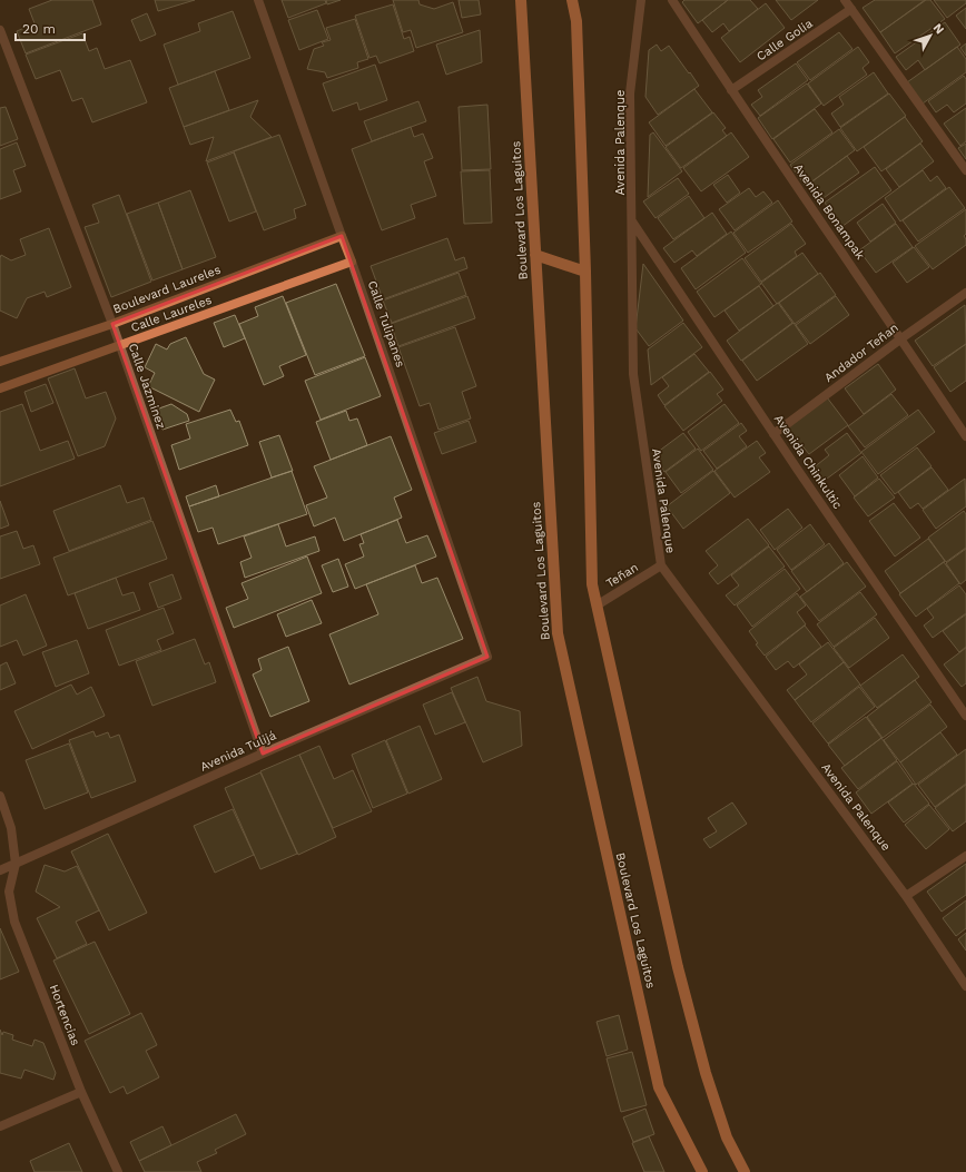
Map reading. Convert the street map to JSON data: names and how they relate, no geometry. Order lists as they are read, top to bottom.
{
  "streets": {
    "main road": ["Boulevard Los Laguitos"],
    "street": [
      "Calle Golia",
      "Avenida Palenque",
      "Avenida Bonampak",
      "Boulevard Laureles",
      "Calle Laureles",
      "Calle Tulipanes",
      "Andador Teñan",
      "Calle Jazminez",
      "Avenida Chinkultic",
      "Teñan",
      "Avenida Tulijá",
      "Hortencias"
    ]
  },
  "crossings": [
    ["Calle Golia", "Avenida Bonampak"],
    ["Avenida Palenque", "Avenida Chinkultic"],
    ["Avenida Palenque", "Teñan"],
    ["Avenida Bonampak", "Andador Teñan"],
    ["Boulevard Laureles", "Calle Tulipanes"],
    ["Boulevard Laureles", "Calle Jazminez"],
    ["Calle Laureles", "Calle Tulipanes"],
    ["Calle Laureles", "Calle Jazminez"],
    ["Calle Tulipanes", "Avenida Tulijá"],
    ["Andador Teñan", "Avenida Chinkultic"],
    ["Calle Jazminez", "Avenida Tulijá"],
    ["Avenida Tulijá", "Hortencias"]
  ],
  "scale_bar": "20 m",
  "north": "top right"
}
